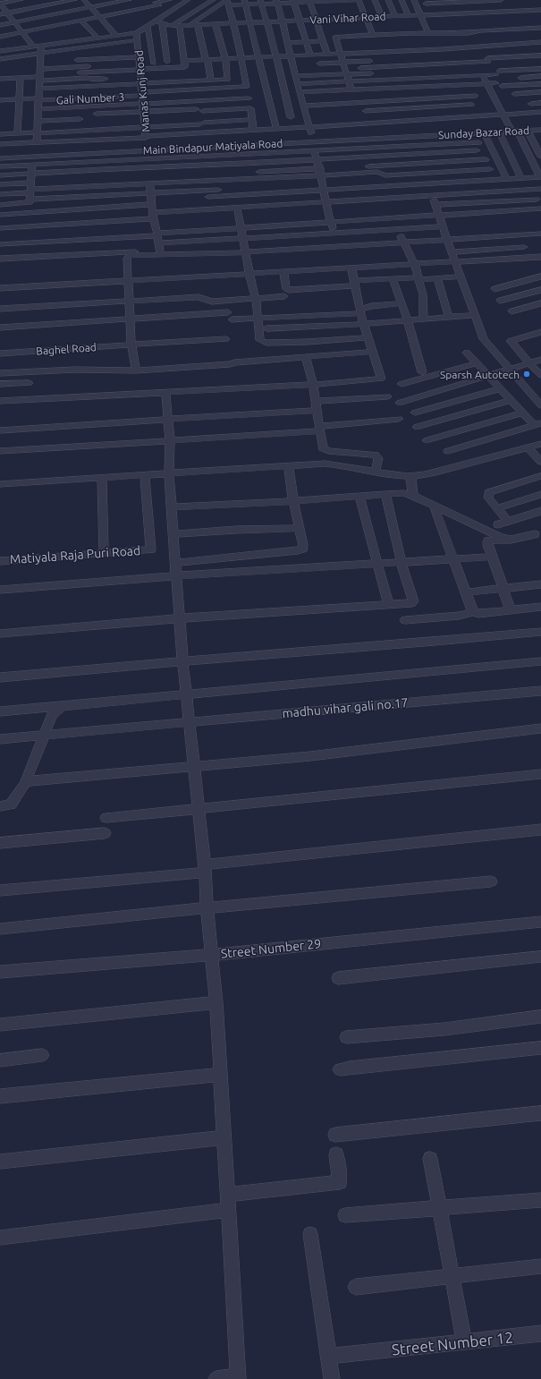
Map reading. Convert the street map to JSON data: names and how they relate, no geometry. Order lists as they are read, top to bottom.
{
  "streets": {
    "street": [
      "Vani Vihar Road",
      "Manas Kunj Road",
      "Gali Number 3",
      "Sunday Bazar Road",
      "Main Bindapur Matiyala Road",
      "Baghel Road",
      "Matiyala Raja Puri Road",
      "madhu vihar gali no.17",
      "Street Number 29",
      "Street Number 12"
    ]
  },
  "crossings": [
    ["Manas Kunj Road", "Gali Number 3"],
    ["Manas Kunj Road", "Main Bindapur Matiyala Road"],
    ["Sunday Bazar Road", "Main Bindapur Matiyala Road"]
  ],
  "places": ["Sparsh Autotech"]
}
